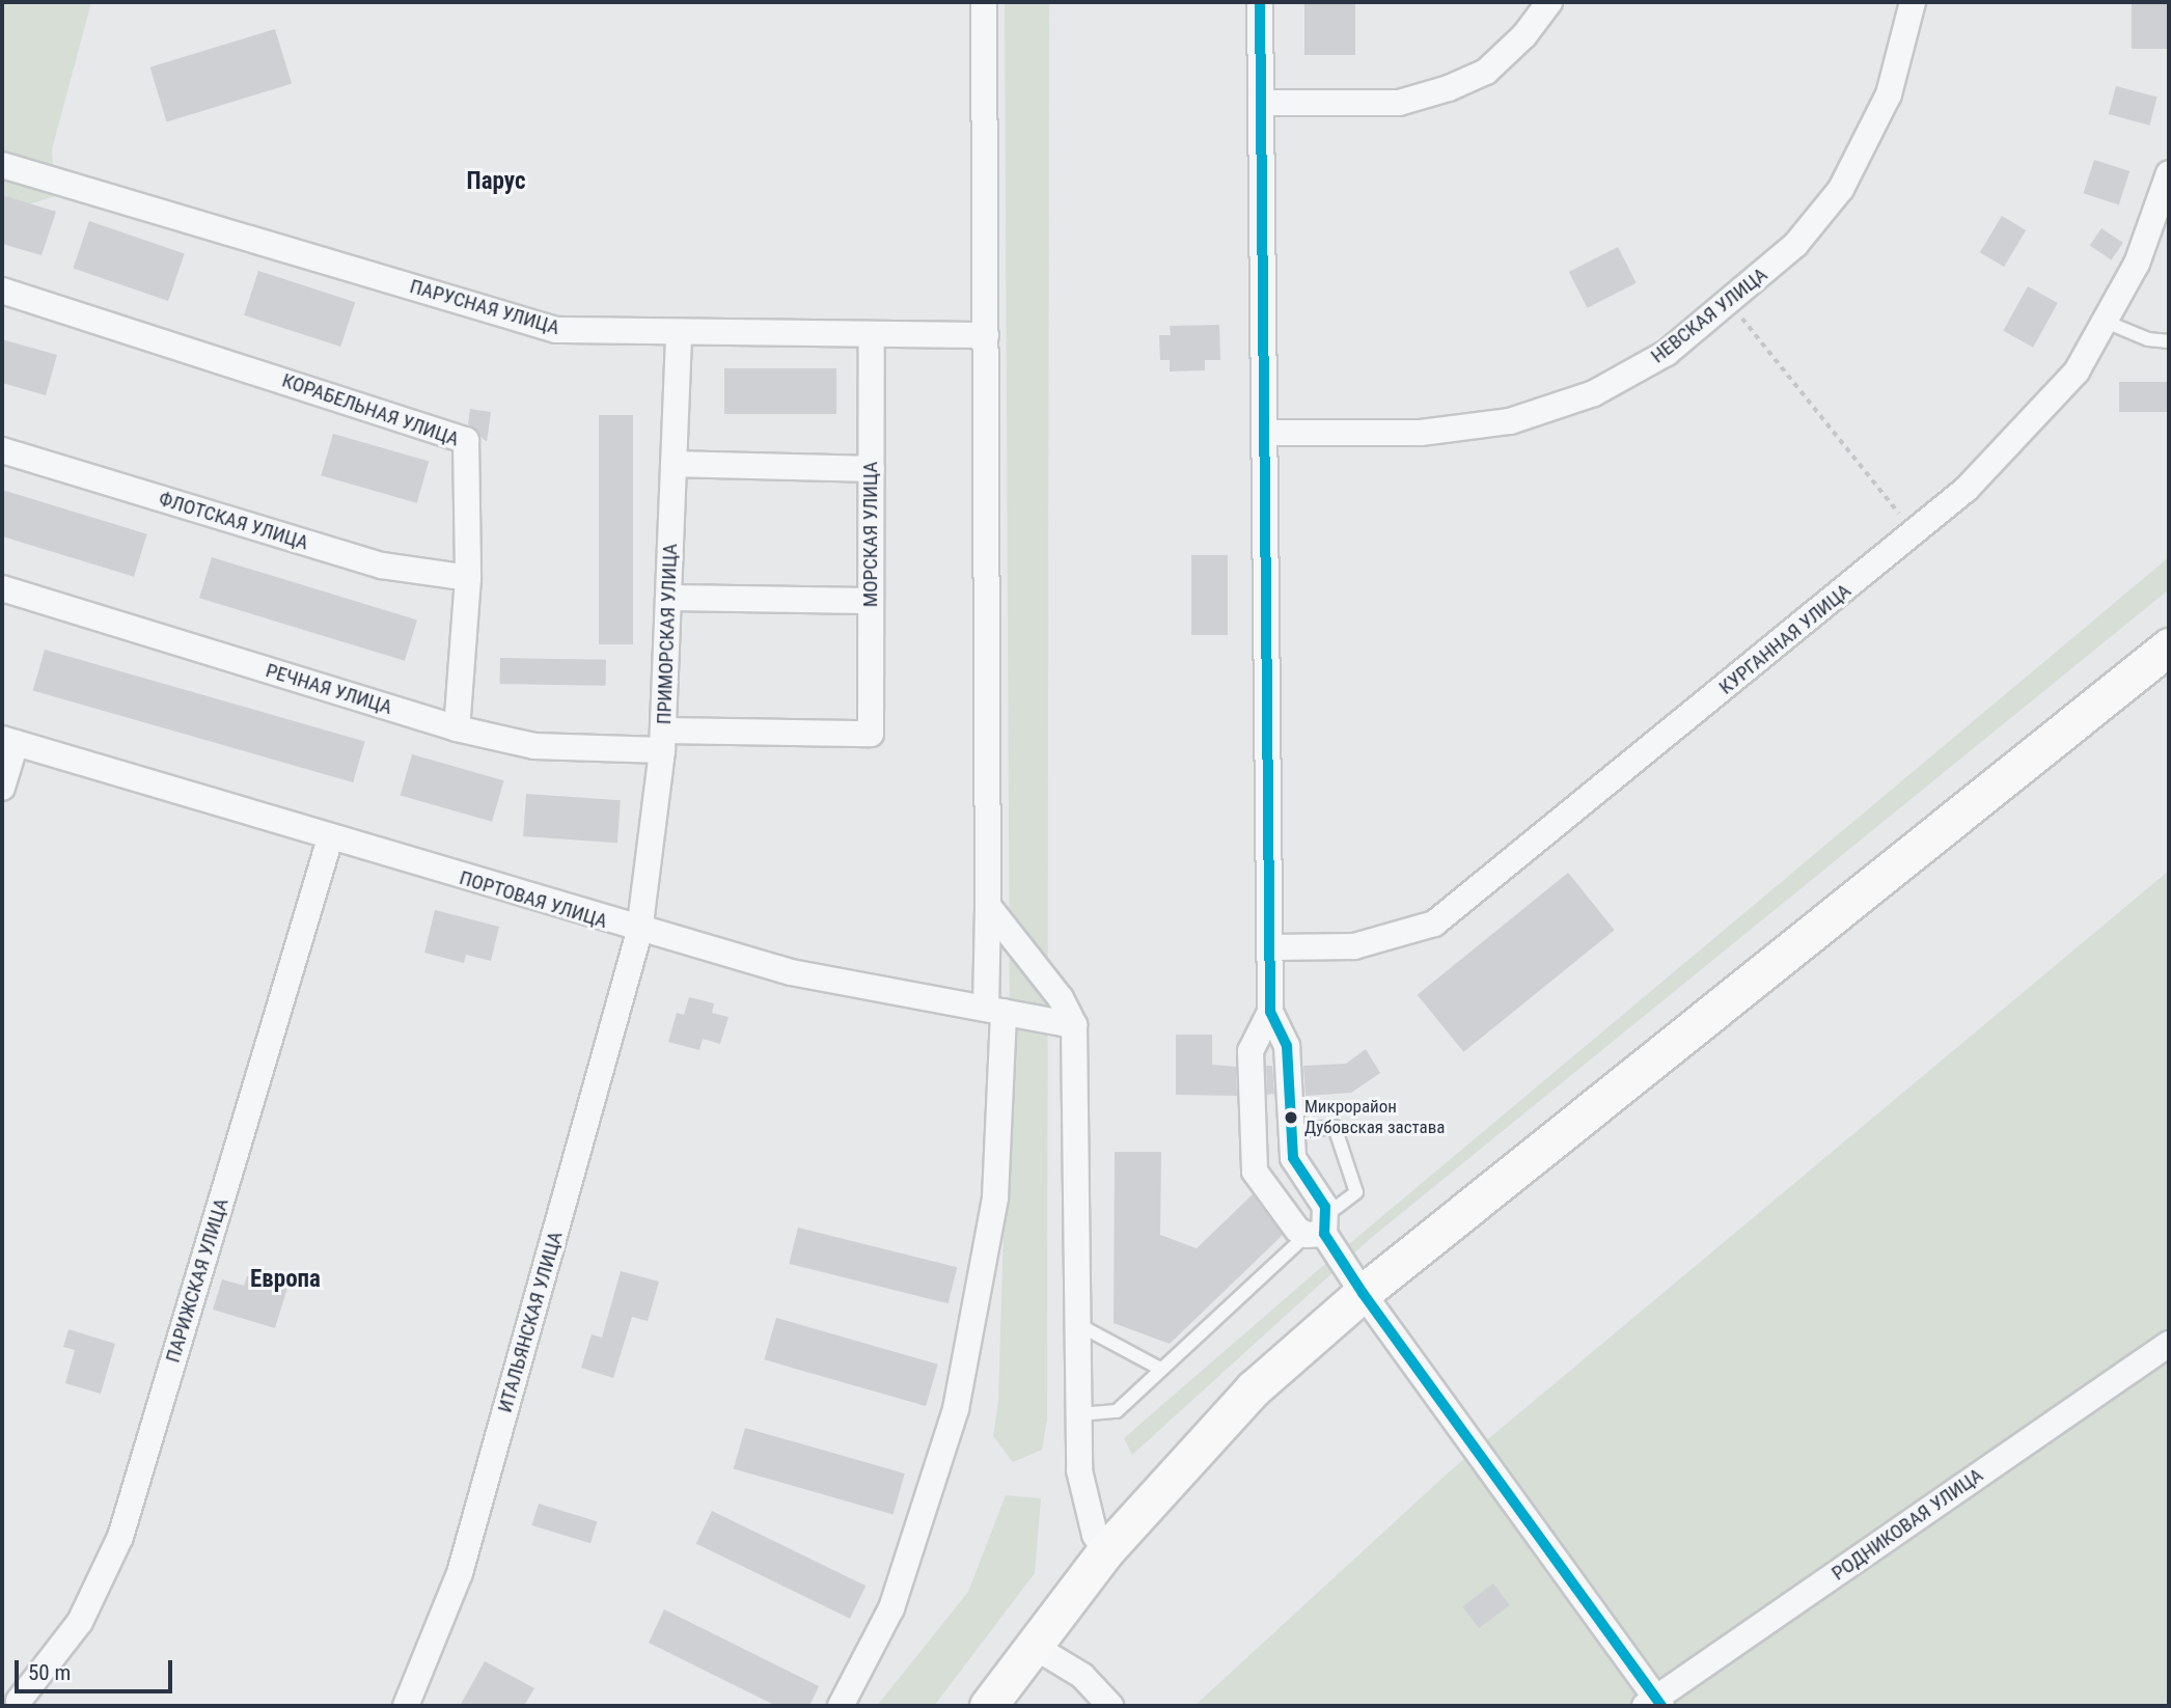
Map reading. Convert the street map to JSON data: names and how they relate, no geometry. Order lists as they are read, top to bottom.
{
  "streets": {
    "street": [
      "ПАРУСНАЯ УЛИЦА",
      "НЕВСКАЯ УЛИЦА",
      "КОРАБЕЛЬНАЯ УЛИЦА",
      "ФЛОТСКАЯ УЛИЦА",
      "МОРСКАЯ УЛИЦА",
      "ПРИМОРСКАЯ УЛИЦА",
      "КУРГАННАЯ УЛИЦА",
      "РЕЧНАЯ УЛИЦА",
      "ПОРТОВАЯ УЛИЦА",
      "ПАРИЖСКАЯ УЛИЦА",
      "ИТАЛЬЯНСКАЯ УЛИЦА",
      "РОДНИКОВАЯ УЛИЦА"
    ]
  },
  "crossings": [
    ["ПАРУСНАЯ УЛИЦА", "МОРСКАЯ УЛИЦА"],
    ["ПАРУСНАЯ УЛИЦА", "ПРИМОРСКАЯ УЛИЦА"],
    ["КОРАБЕЛЬНАЯ УЛИЦА", "ФЛОТСКАЯ УЛИЦА"],
    ["КОРАБЕЛЬНАЯ УЛИЦА", "РЕЧНАЯ УЛИЦА"],
    ["МОРСКАЯ УЛИЦА", "РЕЧНАЯ УЛИЦА"],
    ["ПРИМОРСКАЯ УЛИЦА", "РЕЧНАЯ УЛИЦА"],
    ["ПРИМОРСКАЯ УЛИЦА", "ПОРТОВАЯ УЛИЦА"],
    ["ПРИМОРСКАЯ УЛИЦА", "ИТАЛЬЯНСКАЯ УЛИЦА"],
    ["ПОРТОВАЯ УЛИЦА", "ПАРИЖСКАЯ УЛИЦА"],
    ["ПОРТОВАЯ УЛИЦА", "ИТАЛЬЯНСКАЯ УЛИЦА"]
  ],
  "districts": ["Парус", "Европа"],
  "places": ["Микрорайон Дубовская застава"],
  "scale_bar": "50 m"
}
